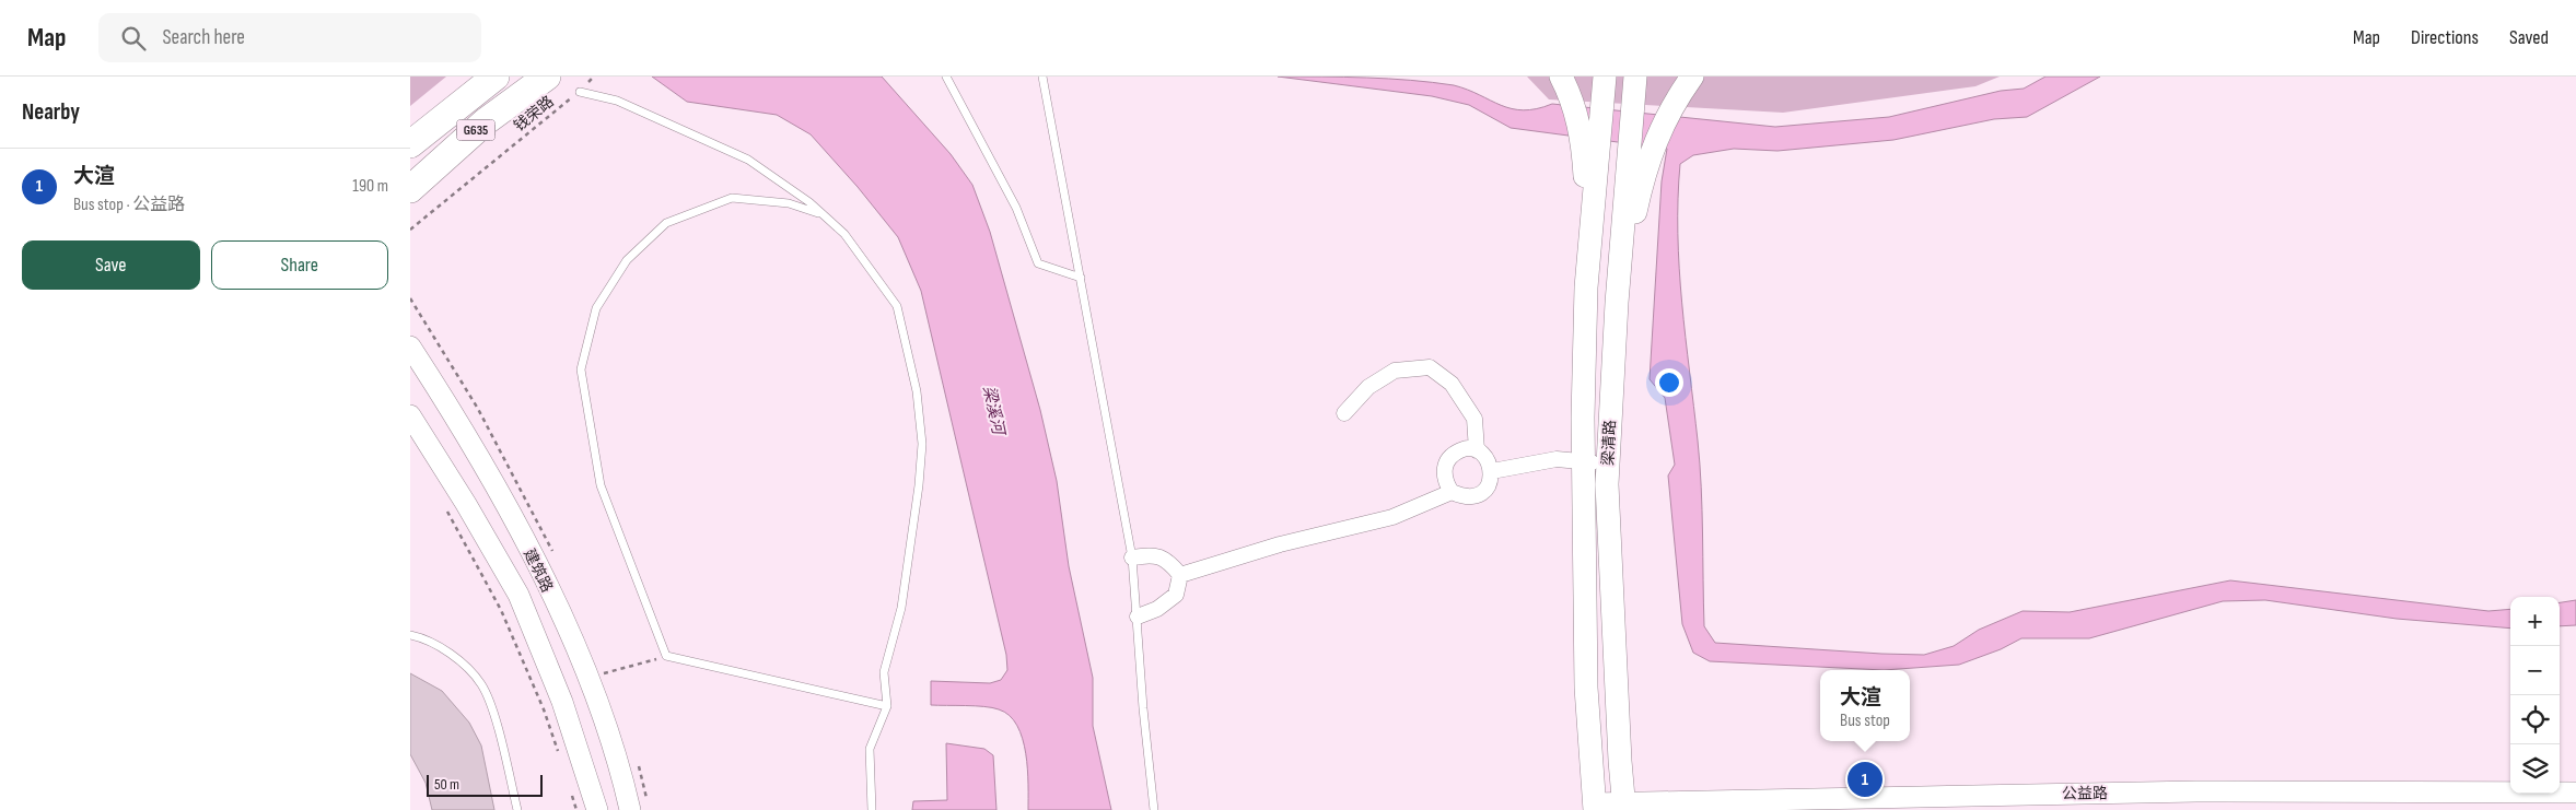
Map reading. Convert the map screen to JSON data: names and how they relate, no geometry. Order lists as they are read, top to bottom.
{
  "streets": {
    "highway": ["G635"],
    "main road": ["梁清路", "建筑路", "公益路"],
    "path": ["钱荣路"]
  },
  "crossings": [
    ["梁清路", "公益路"]
  ],
  "water": ["梁溪河"],
  "scale_bar": "50 m",
  "page": {
    "header": "Map",
    "search": "Search here",
    "nav": ["Map", "Directions", "Saved"],
    "heading": "Nearby",
    "list": [
      {
        "mark": "1",
        "name": "大渲",
        "note": "Bus stop · 公益路",
        "value": "190 m"
      }
    ],
    "buttons": ["Save", "Share"],
    "map_buttons": ["+", "−"],
    "popup": ["大渲", "Bus stop"],
    "pins": "1",
    "scale": "50 m"
  }
}
